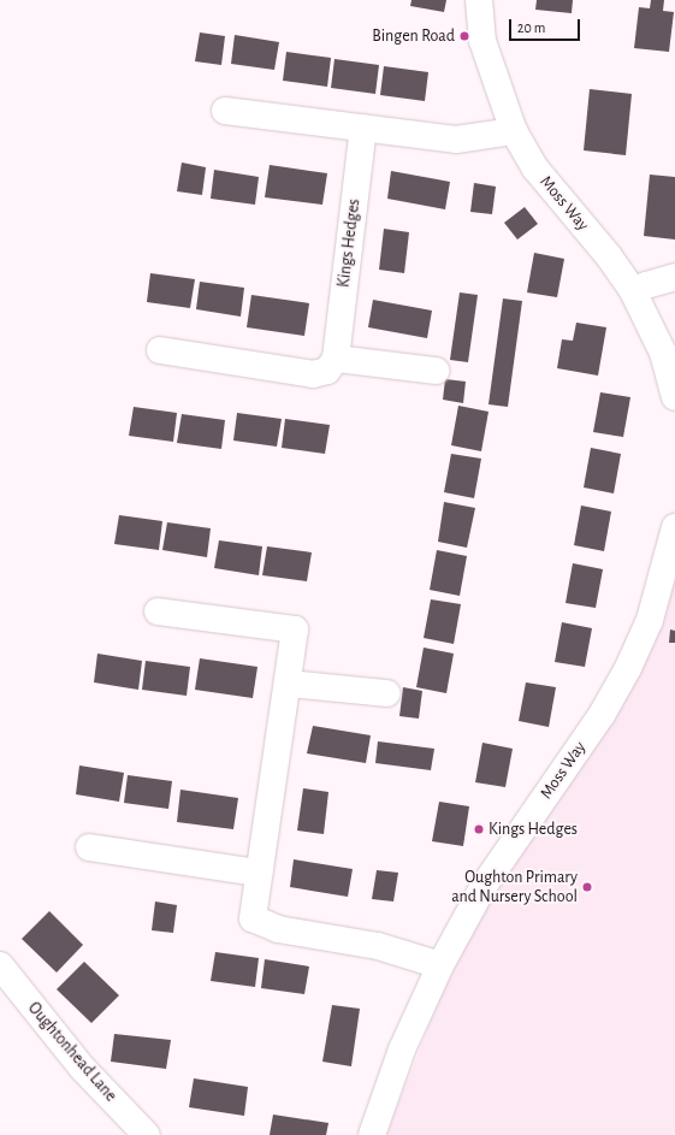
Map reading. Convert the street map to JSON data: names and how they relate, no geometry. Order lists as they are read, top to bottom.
{
  "streets": {
    "street": ["Moss Way", "Kings Hedges", "Oughtonhead Lane"]
  },
  "places": ["Bingen Road", "Kings Hedges", "Oughton Primary and Nursery School"],
  "scale_bar": "20 m"
}
